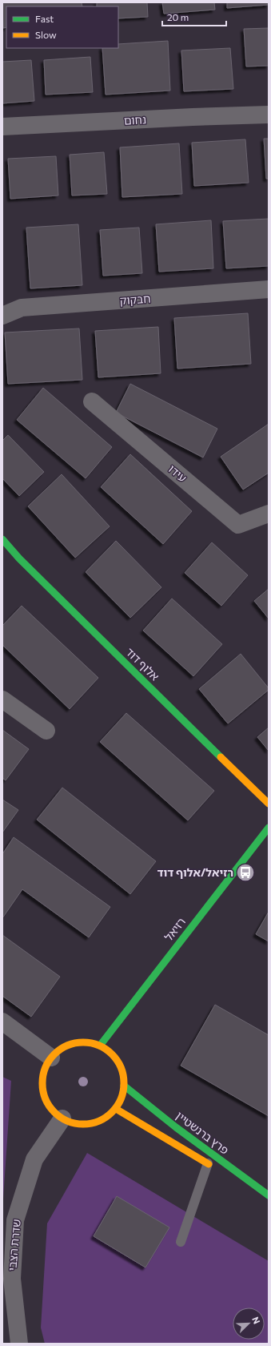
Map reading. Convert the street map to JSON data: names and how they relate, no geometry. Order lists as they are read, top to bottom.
{
  "streets": {
    "street": [
      "נחום",
      "חבקוק",
      "עידו",
      "אלוף דוד",
      "רזיאל",
      "פרץ ברנשטיין",
      "שדרת הצבי"
    ]
  },
  "crossings": [
    ["רזיאל", "פרץ ברנשטיין"],
    ["רזיאל", "שדרת הצבי"],
    ["פרץ ברנשטיין", "שדרת הצבי"]
  ],
  "places": {
    "bus stop": ["רזיאל/אלוף דוד"]
  },
  "legend": ["Fast", "Slow"],
  "scale_bar": "20 m",
  "north": "top right"
}
